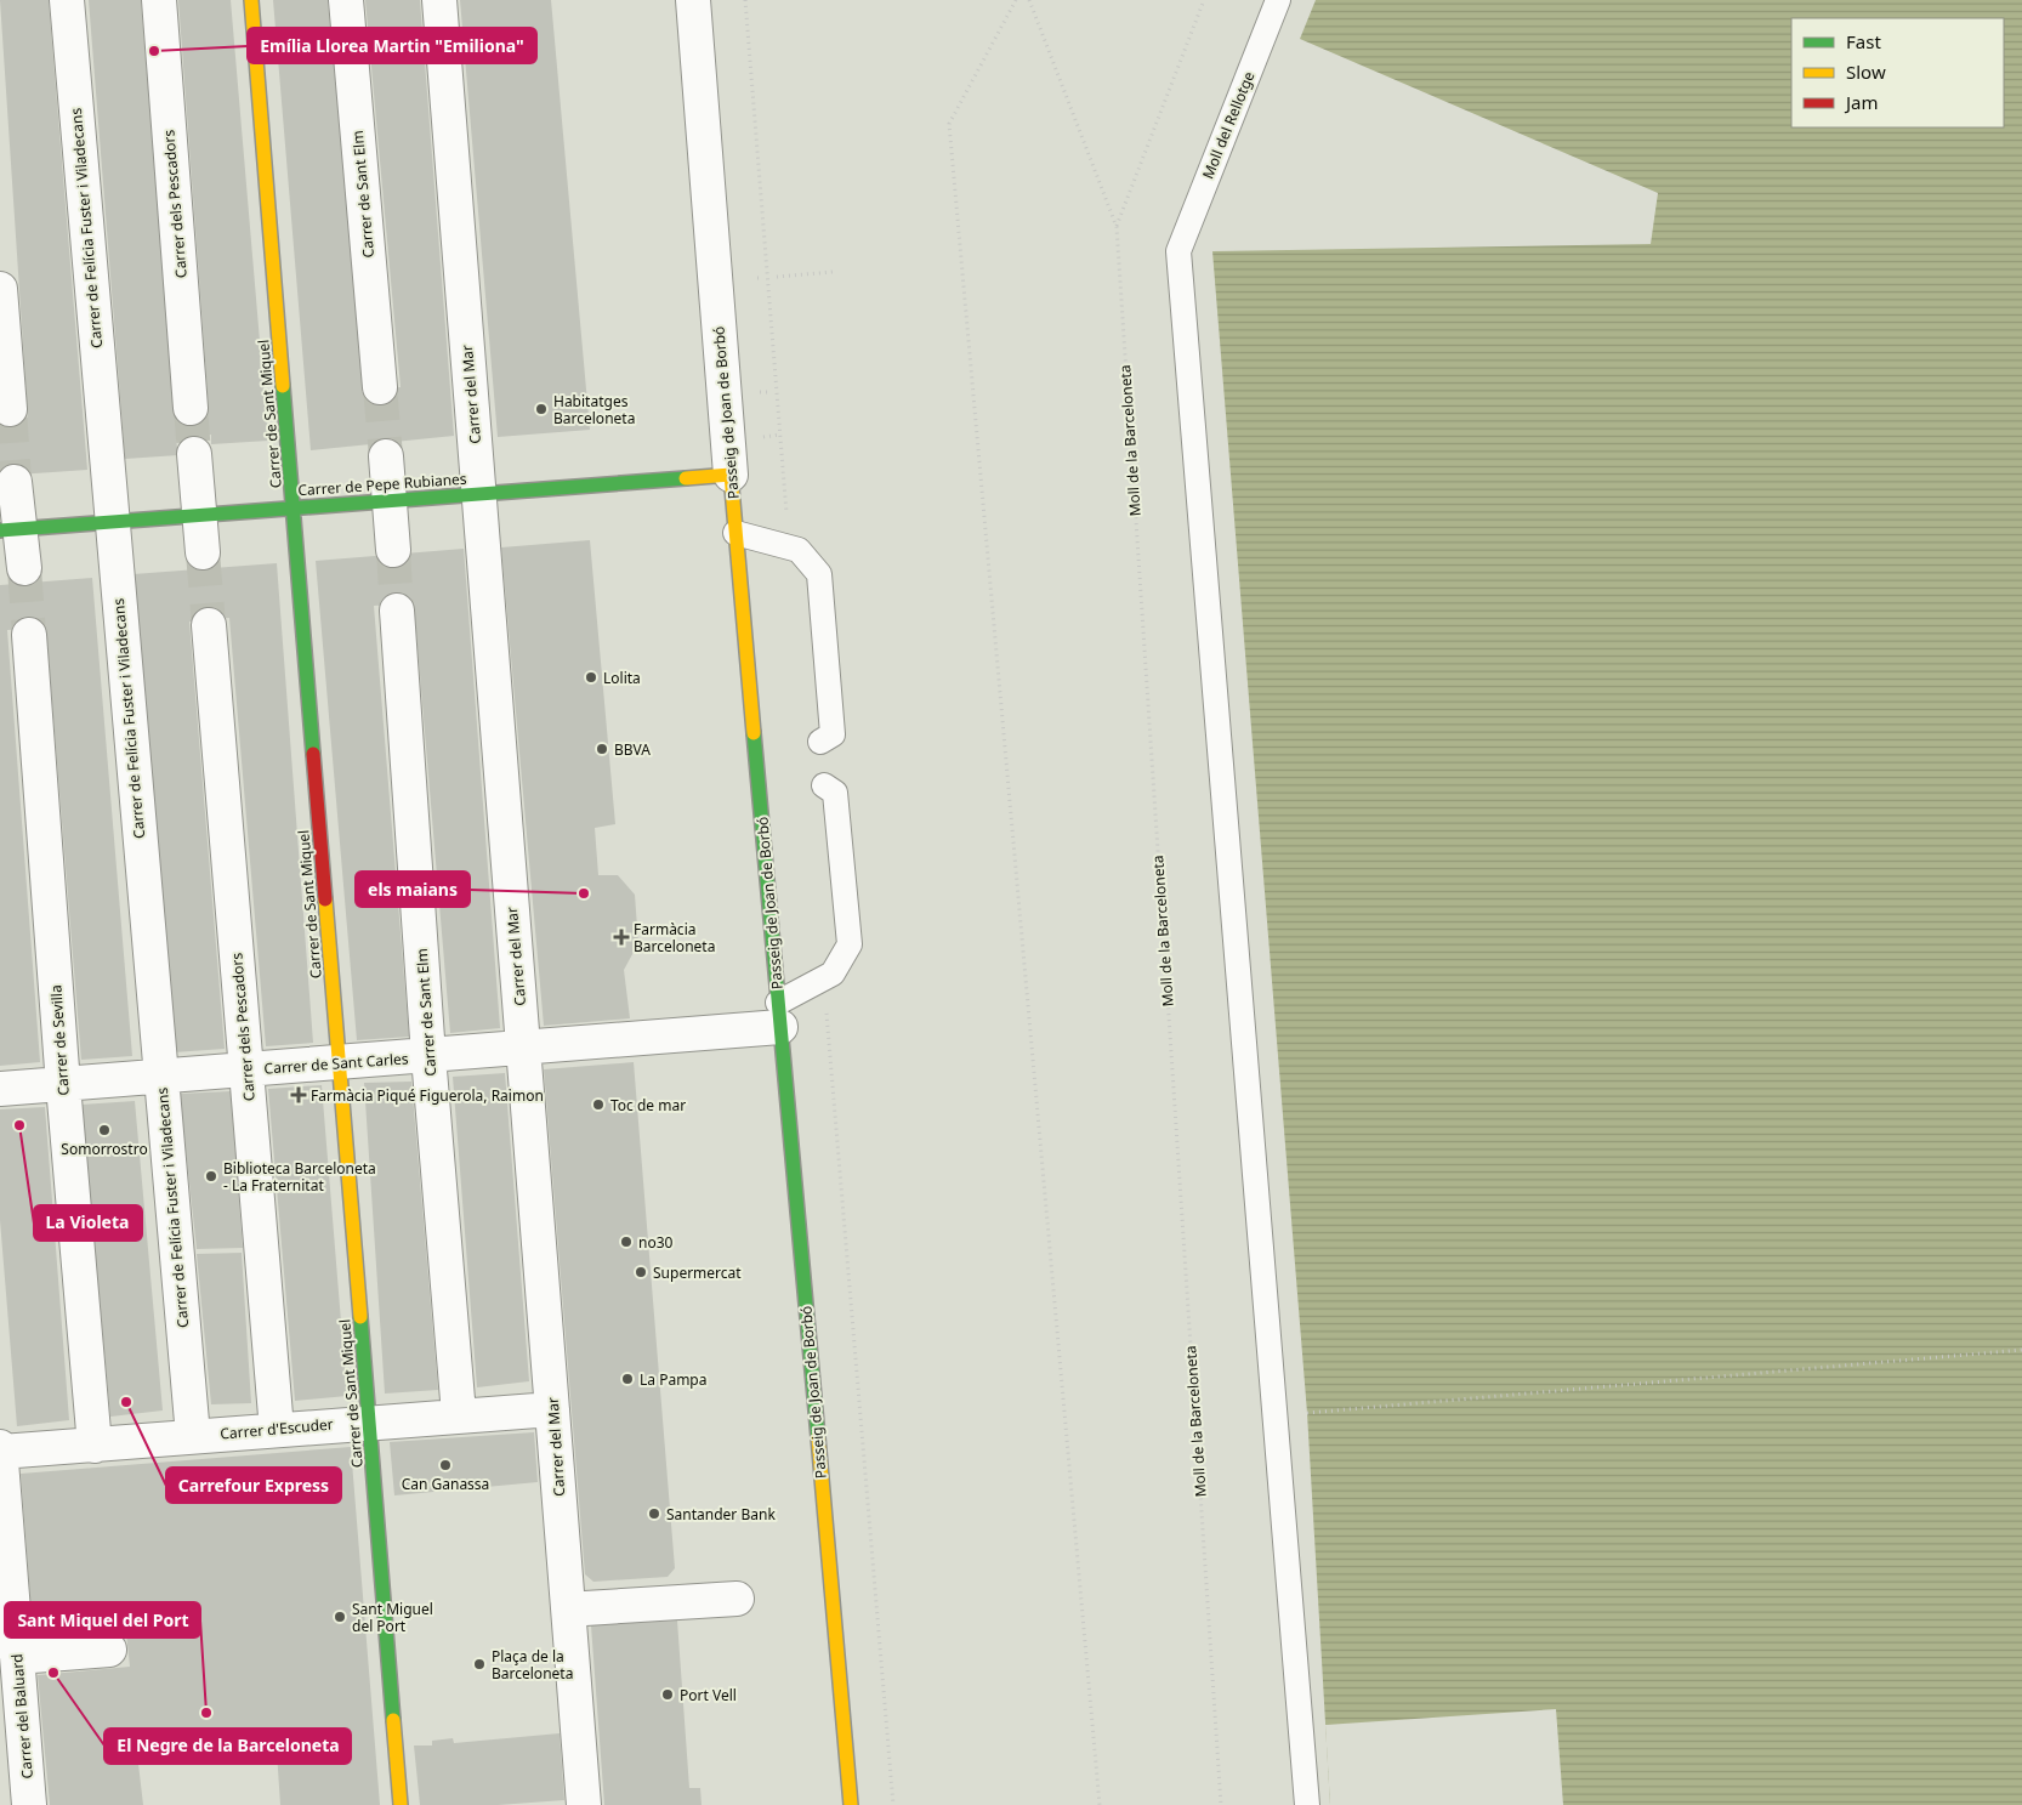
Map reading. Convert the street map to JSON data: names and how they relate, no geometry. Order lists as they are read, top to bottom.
{
  "streets": {
    "street": [
      "Carrer de Sant Elm",
      "Carrer dels Pescadors",
      "Carrer de Felícia Fuster i Viladecans",
      "Carrer del Mar",
      "Passeig de Joan de Borbó",
      "Carrer de Sant Miquel",
      "Carrer de Pepe Rubianes",
      "Carrer de Sevilla",
      "Carrer de Sant Carles",
      "Carrer d'Escuder",
      "Carrer del Baluard"
    ],
    "lane": ["Moll del Rellotge"],
    "path": ["Moll de la Barceloneta"]
  },
  "crossings": [
    ["Carrer de Sant Elm", "Carrer de Sant Carles"],
    ["Carrer de Sant Elm", "Carrer d'Escuder"],
    ["Carrer dels Pescadors", "Carrer de Sant Carles"],
    ["Carrer dels Pescadors", "Carrer d'Escuder"],
    ["Carrer de Felícia Fuster i Viladecans", "Carrer de Pepe Rubianes"],
    ["Carrer de Felícia Fuster i Viladecans", "Carrer de Sant Carles"],
    ["Carrer de Felícia Fuster i Viladecans", "Carrer d'Escuder"],
    ["Carrer del Mar", "Carrer de Pepe Rubianes"],
    ["Carrer del Mar", "Carrer de Sant Carles"],
    ["Carrer del Mar", "Carrer d'Escuder"],
    ["Passeig de Joan de Borbó", "Carrer de Pepe Rubianes"],
    ["Passeig de Joan de Borbó", "Carrer de Sant Carles"],
    ["Carrer de Sant Miquel", "Carrer de Pepe Rubianes"],
    ["Carrer de Sant Miquel", "Carrer de Sant Carles"],
    ["Carrer de Sant Miquel", "Carrer d'Escuder"],
    ["Carrer de Sevilla", "Carrer de Sant Carles"],
    ["Carrer de Sevilla", "Carrer d'Escuder"],
    ["Carrer d'Escuder", "Carrer del Baluard"]
  ],
  "places": {
    "other": [
      "Emília Llorea Martin \"Emiliona\"",
      "Habitatges Barceloneta",
      "Lolita",
      "BBVA",
      "els maians",
      "Toc de mar",
      "La Violeta",
      "Somorrostro",
      "Biblioteca Barceloneta - La Fraternitat",
      "no30",
      "Supermercat",
      "La Pampa",
      "Carrefour Express",
      "Can Ganassa",
      "Santander Bank",
      "Sant Miguel del Port",
      "Plaça de la Barceloneta",
      "El Negre de la Barceloneta",
      "Port Vell",
      "Sant Miquel del Port"
    ],
    "health": ["Farmàcia Barceloneta", "Farmàcia Piqué Figuerola, Raimon"]
  },
  "legend": ["Fast", "Slow", "Jam"]
}
